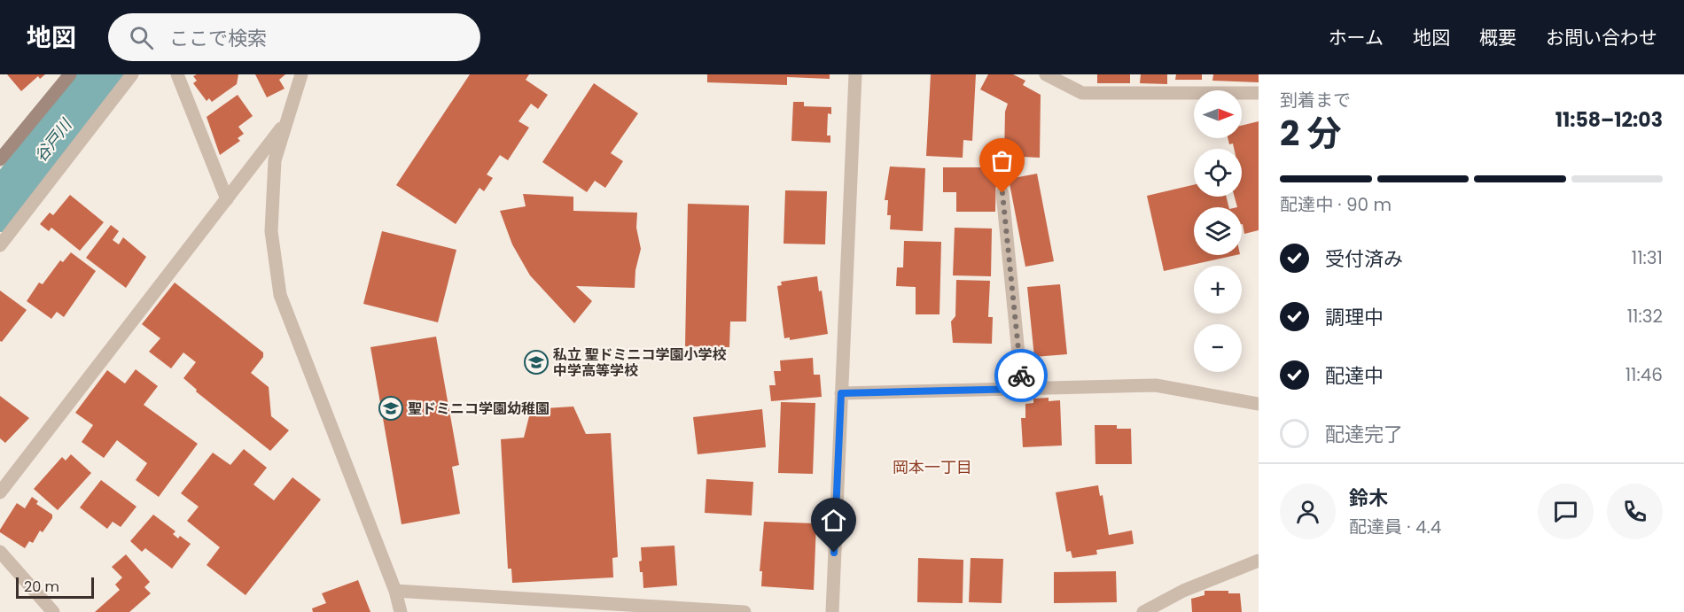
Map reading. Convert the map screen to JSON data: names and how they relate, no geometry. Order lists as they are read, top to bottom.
{
  "districts": ["岡本一丁目"],
  "water": ["谷戸川"],
  "places": {
    "school or university": ["私立 聖ドミニコ学園小学校 中学高等学校", "聖ドミニコ学園幼稚園"]
  },
  "scale_bar": "20 m",
  "north": "right",
  "page": {
    "header": "地図",
    "search": "ここで検索",
    "nav": [
      "ホーム",
      "地図",
      "概要",
      "お問い合わせ"
    ],
    "heading": ["2 分", "到着まで", "11:58–12:03"],
    "panel": ["鈴木", "配達員 · 4.4"],
    "map_buttons": ["+", "−"],
    "bar": "配達中 · 90 m",
    "list": [
      ["受付済み", "11:31"],
      ["調理中", "11:32"],
      ["配達中", "11:46"],
      "配達完了"
    ],
    "scale": "20 m"
  }
}
